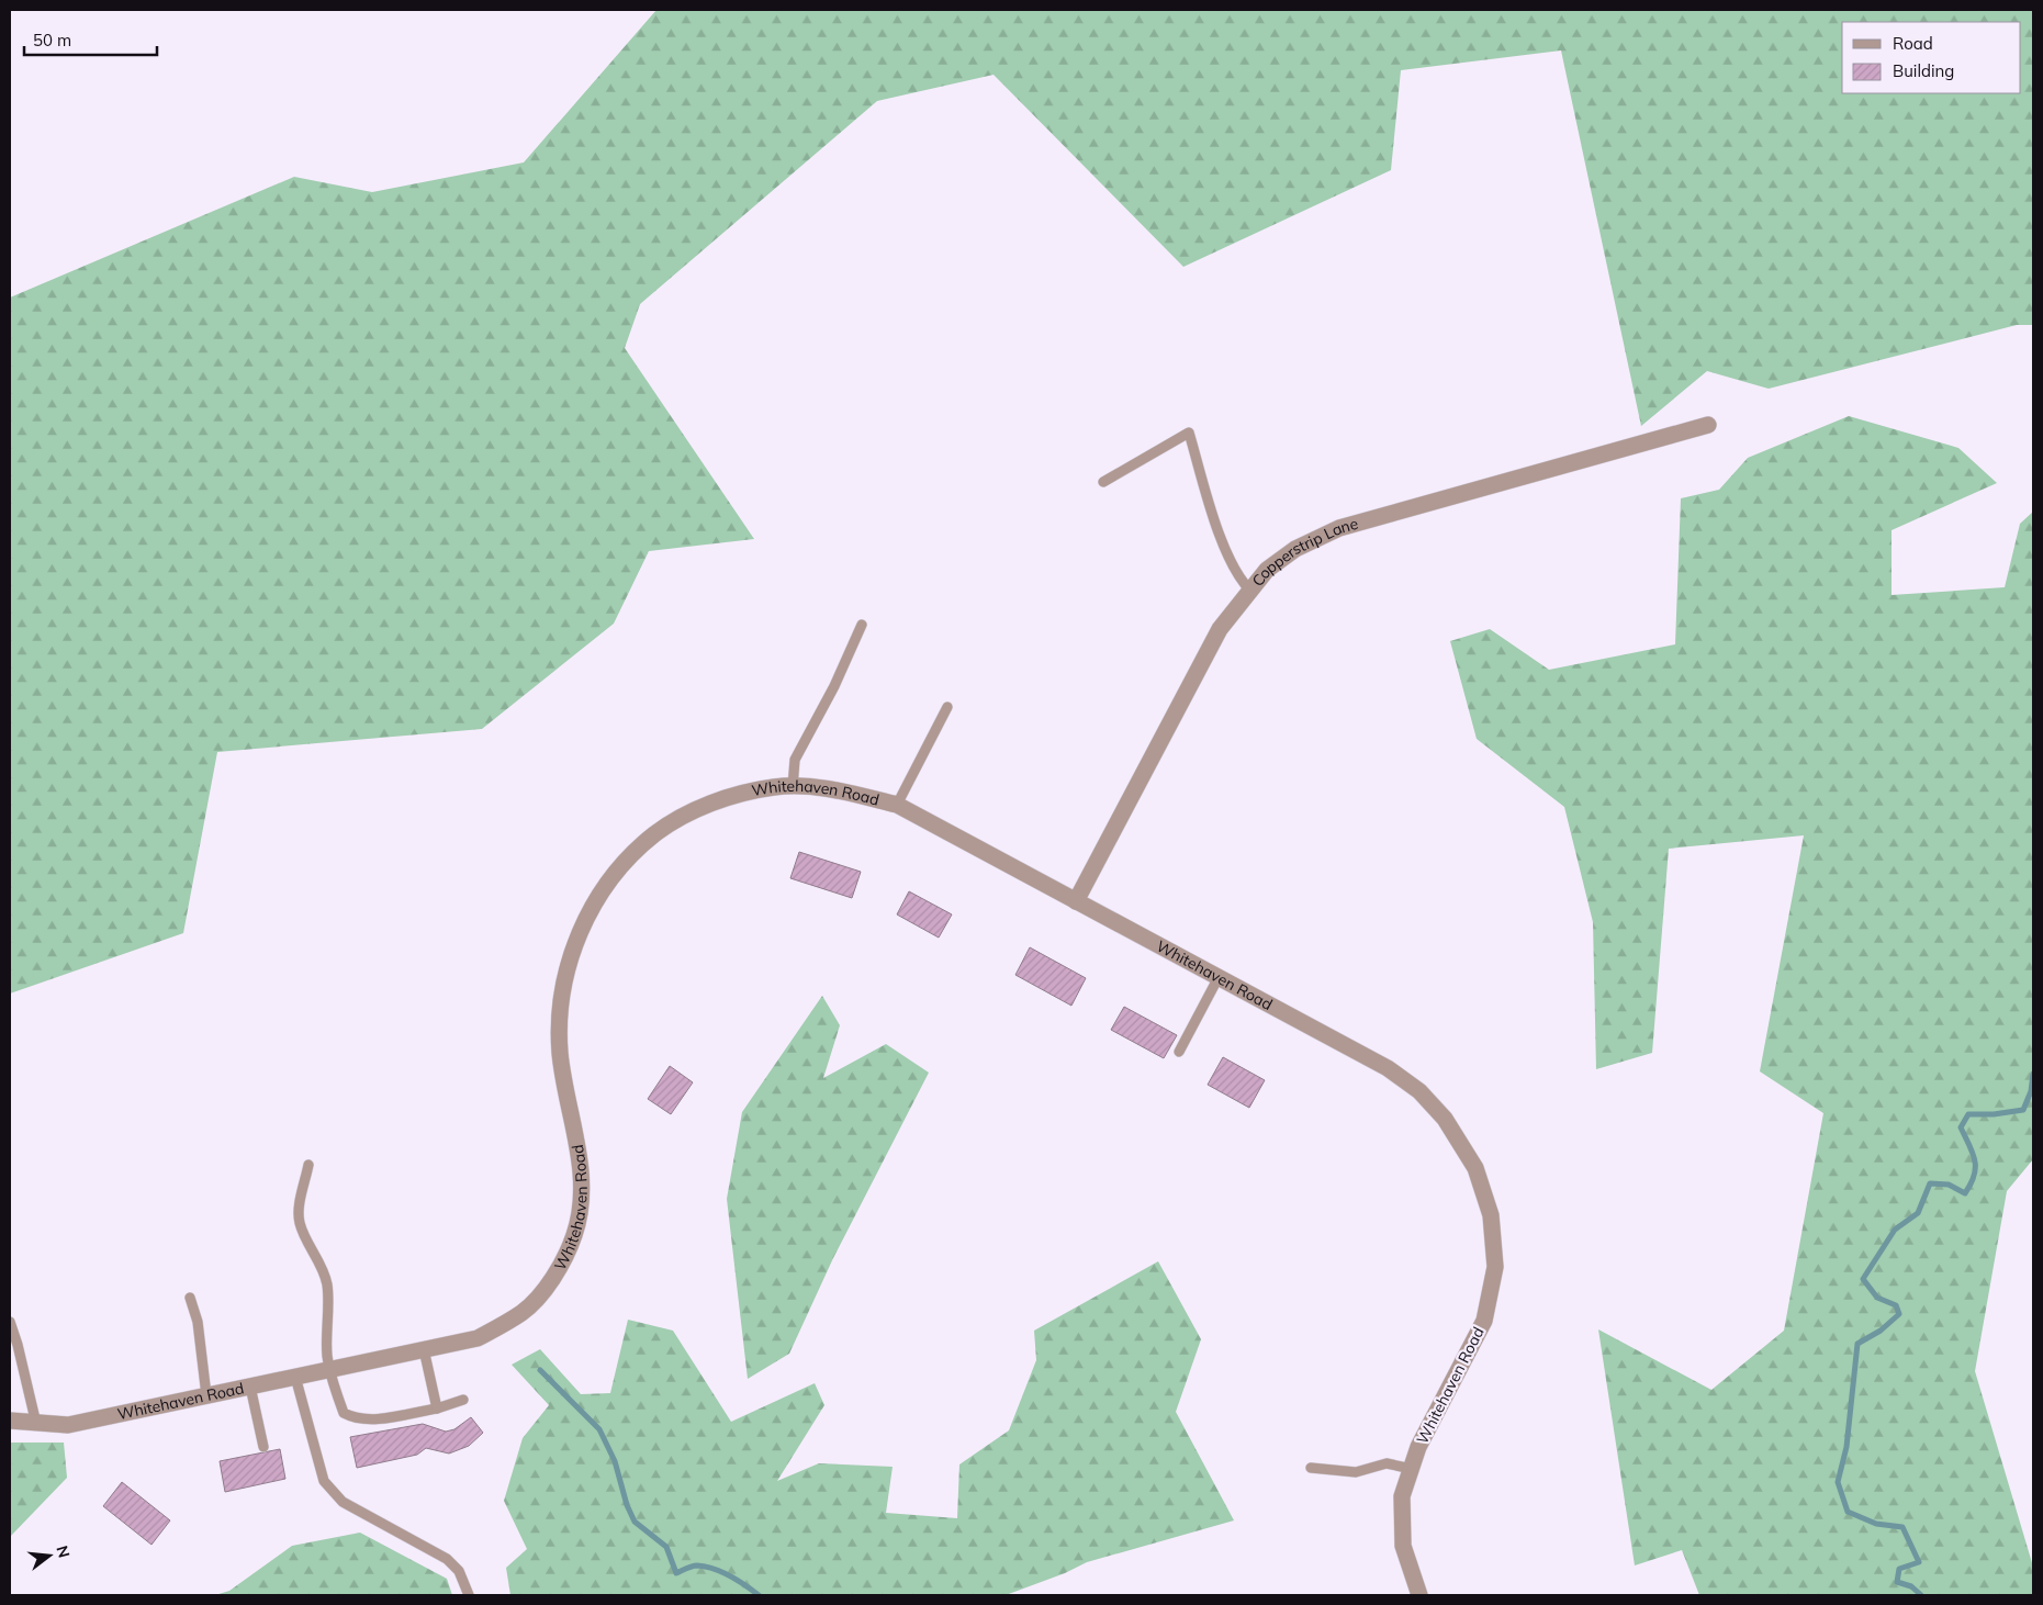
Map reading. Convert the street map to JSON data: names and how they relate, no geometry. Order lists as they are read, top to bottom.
{
  "streets": {
    "street": ["Copperstrip Lane", "Whitehaven Road"]
  },
  "crossings": [
    ["Copperstrip Lane", "Whitehaven Road"]
  ],
  "legend": ["Road", "Building"],
  "scale_bar": "50 m",
  "north": "right"
}
